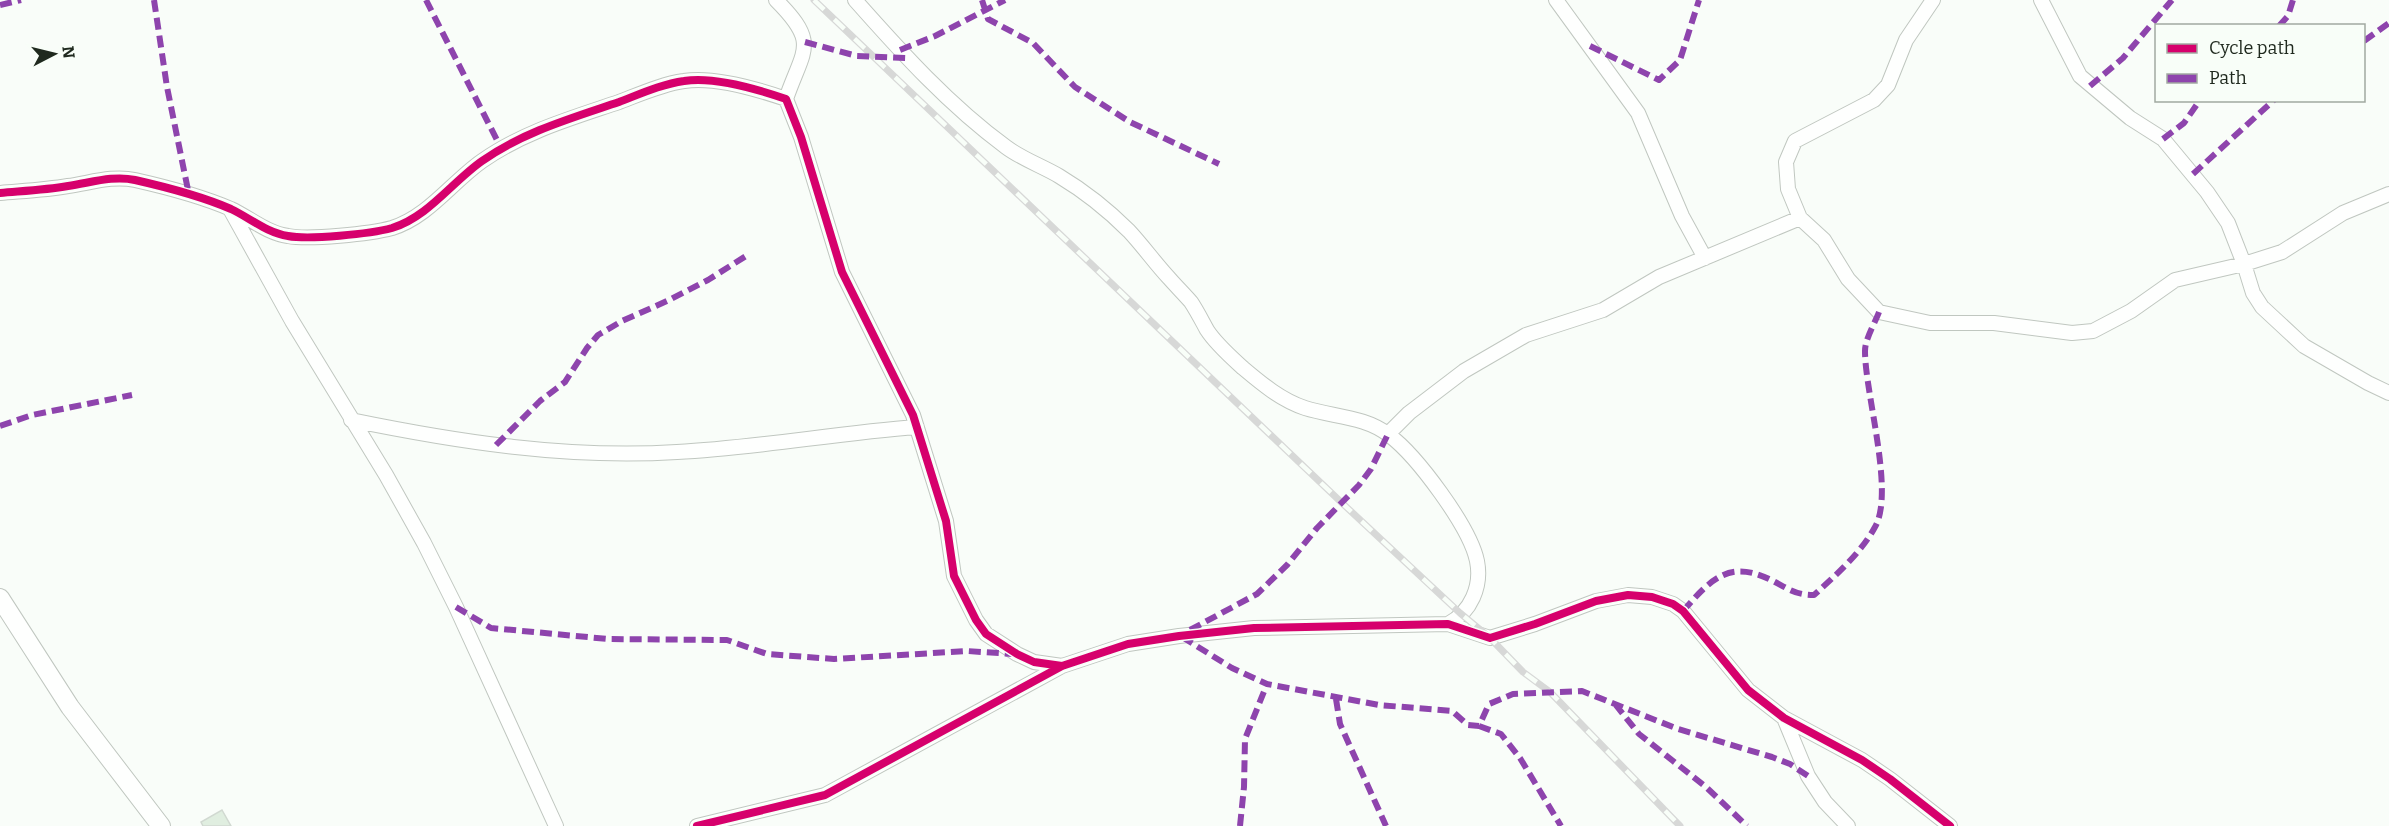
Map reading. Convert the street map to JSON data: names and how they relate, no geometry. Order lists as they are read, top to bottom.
{
  "legend": ["Cycle path", "Path"],
  "north": "right"
}
